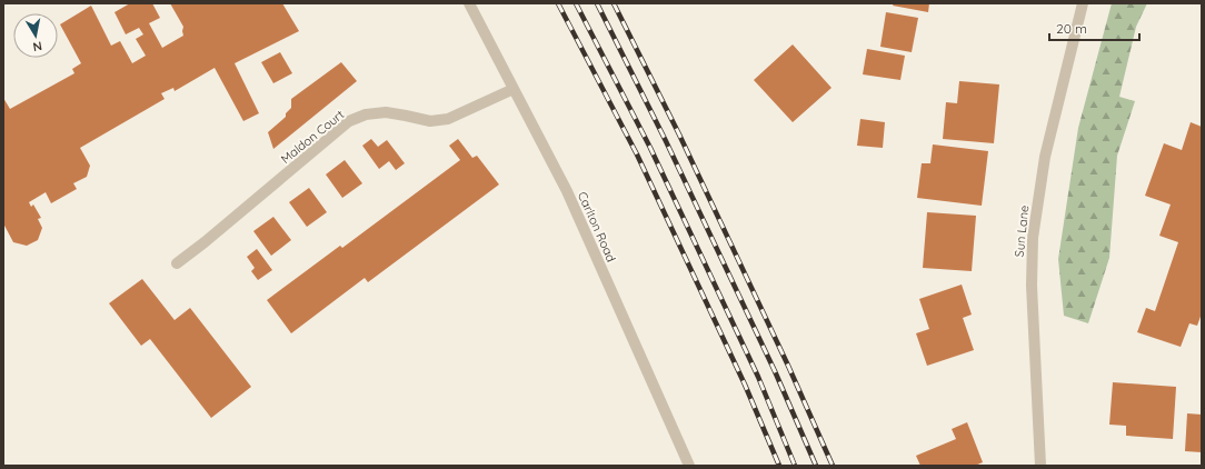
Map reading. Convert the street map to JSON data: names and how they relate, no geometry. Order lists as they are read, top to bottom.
{
  "streets": {
    "street": ["Maldon Court", "Carlton Road", "Sun Lane"]
  },
  "crossings": [
    ["Maldon Court", "Carlton Road"]
  ],
  "scale_bar": "20 m",
  "north": "bottom"
}
